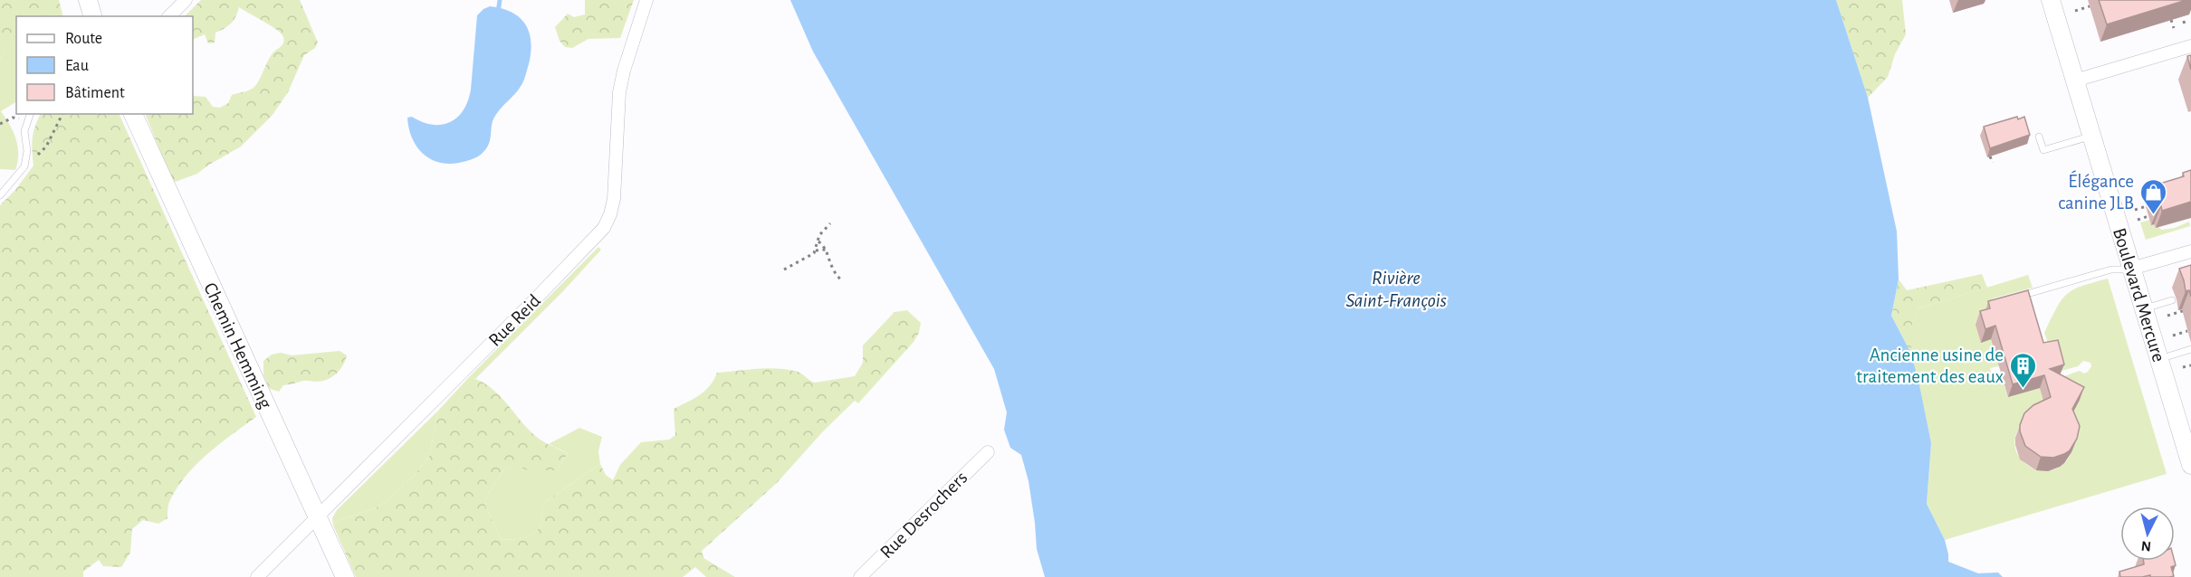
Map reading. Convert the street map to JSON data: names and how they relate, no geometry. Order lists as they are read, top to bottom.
{
  "streets": {
    "street": [
      "Boulevard Mercure",
      "Rue Reid",
      "Chemin Hemming",
      "Rue Desrochers"
    ]
  },
  "crossings": [
    ["Rue Reid", "Chemin Hemming"]
  ],
  "water": ["Rivière Saint-François"],
  "places": {
    "shop": ["Élégance canine JLB"],
    "building": ["Ancienne usine de traitement des eaux"]
  },
  "legend": ["Route", "Eau", "Bâtiment"],
  "north": "bottom"
}
